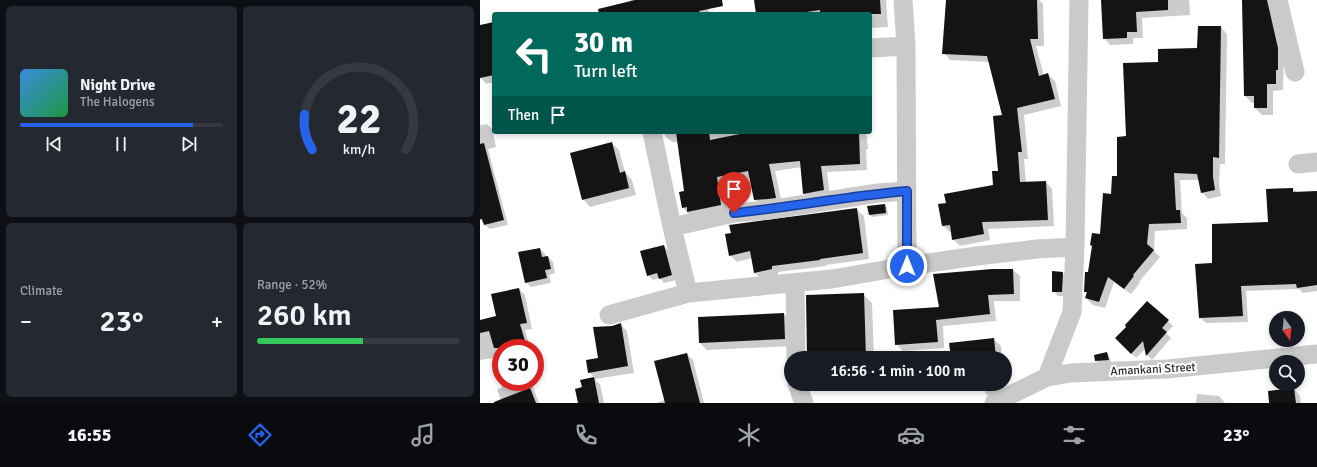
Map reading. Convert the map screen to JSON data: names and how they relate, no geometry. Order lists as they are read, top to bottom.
{
  "streets": {
    "street": ["Amankani Street"]
  },
  "north": "bottom",
  "page": {
    "turn": ["30 m", "Turn left"],
    "song": ["Night Drive", "The Halogens"],
    "then": "Then",
    "tile": [
      "Climate",
      ["Range · 52%", "260 km"]
    ],
    "heat": ["−", "23°", "+"],
    "limit": "30",
    "trip": "16:56 · 1 min · 100 m",
    "tabs": ["16:55", "23°"],
    "gauge": ["22", "km/h"]
  }
}
